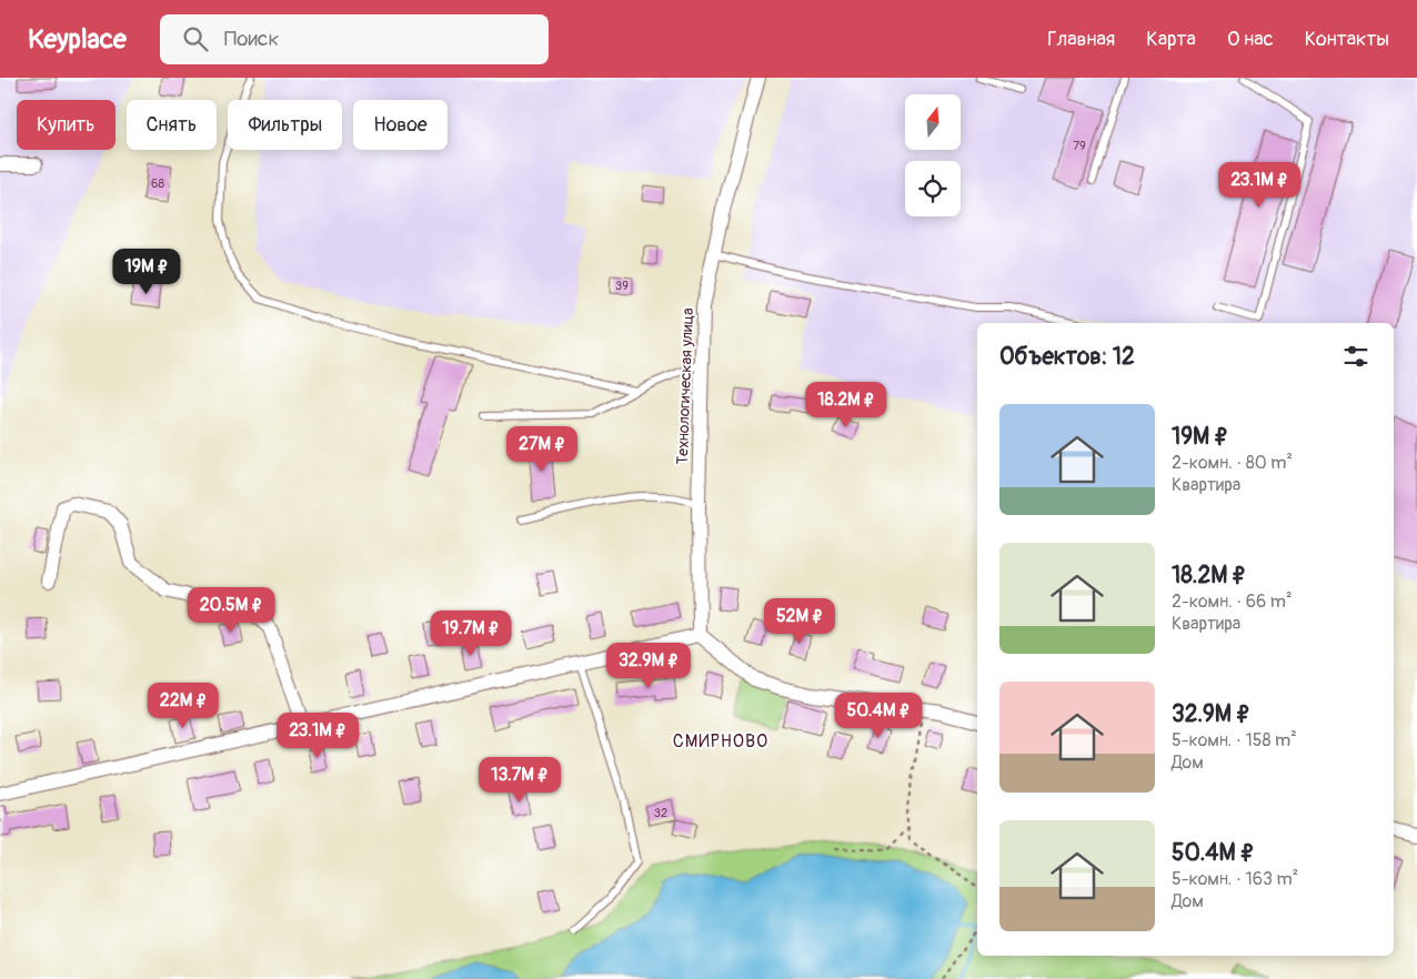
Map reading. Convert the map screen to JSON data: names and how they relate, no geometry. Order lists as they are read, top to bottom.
{
  "streets": {
    "street": ["Технологическая улица"]
  },
  "districts": ["СМИРНОВО"],
  "house_numbers": [
    "79",
    "68",
    "39",
    "32"
  ],
  "north": "top",
  "page": {
    "header": "Keyplace",
    "search": "Поиск",
    "nav": [
      "Главная",
      "Карта",
      "О нас",
      "Контакты"
    ],
    "chip": [
      "Купить",
      "Снять",
      "Фильтры",
      "Новое"
    ],
    "price": [
      "23.1M ₽",
      "19M ₽",
      "18.2M ₽",
      "27M ₽",
      "20.5M ₽",
      "52M ₽",
      "19.7M ₽",
      "32.9M ₽",
      "22M ₽",
      "50.4M ₽",
      "23.1M ₽",
      "13.7M ₽"
    ],
    "heading": "Объектов: 12",
    "list": [
      {
        "name": "19M ₽",
        "note": "2-комн. · 80 m² · Квартира"
      },
      {
        "name": "18.2M ₽",
        "note": "2-комн. · 66 m² · Квартира"
      },
      {
        "name": "32.9M ₽",
        "note": "5-комн. · 158 m² · Дом"
      },
      {
        "name": "50.4M ₽",
        "note": "5-комн. · 163 m² · Дом"
      }
    ]
  }
}
